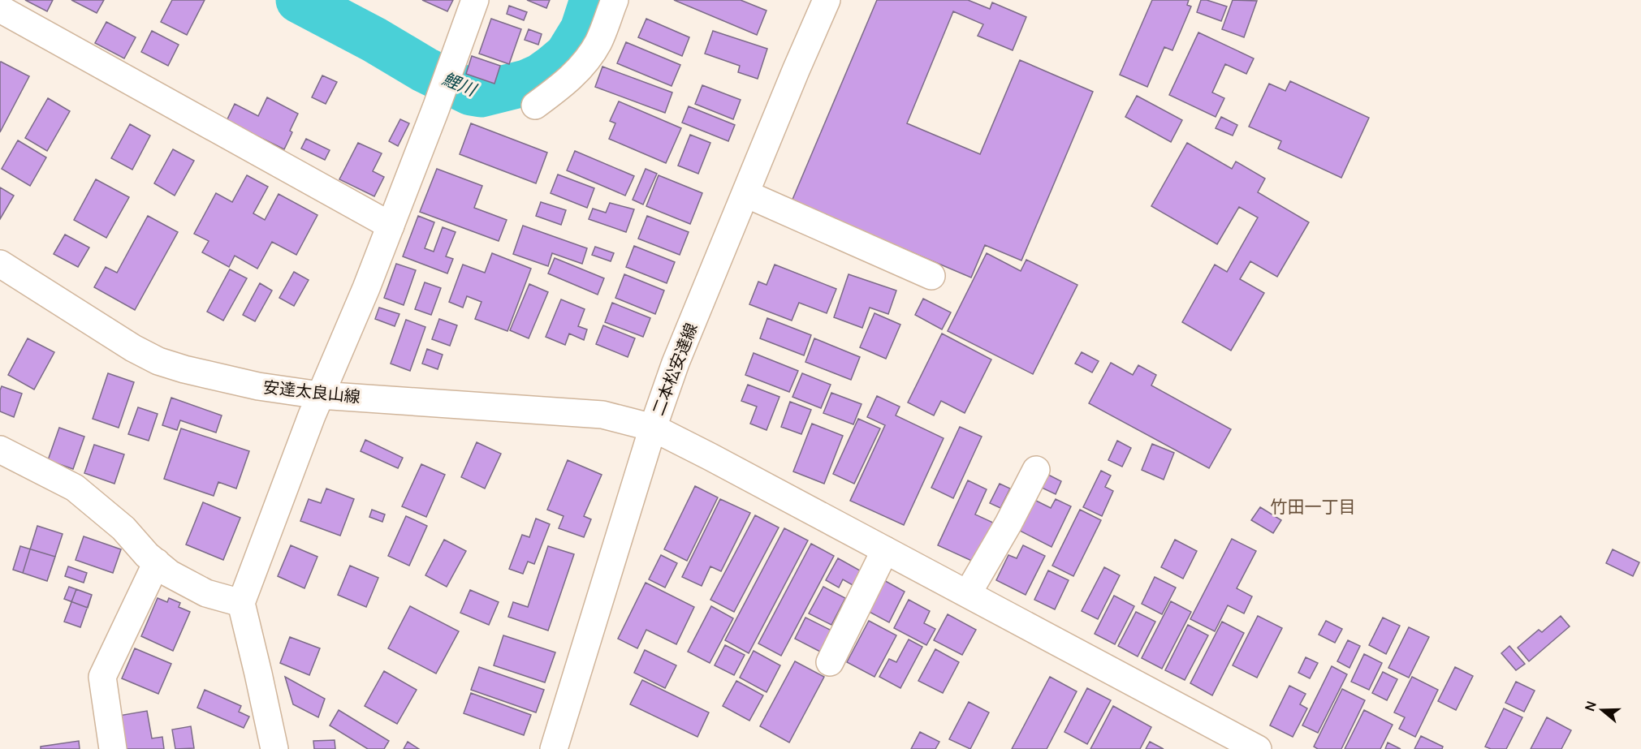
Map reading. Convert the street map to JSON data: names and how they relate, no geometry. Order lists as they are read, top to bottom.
{
  "streets": {
    "street": ["二本松安達線", "安達太良山線"]
  },
  "crossings": [
    ["二本松安達線", "安達太良山線"]
  ],
  "districts": ["竹田一丁目"],
  "water": ["鯉川"],
  "north": "left"
}
